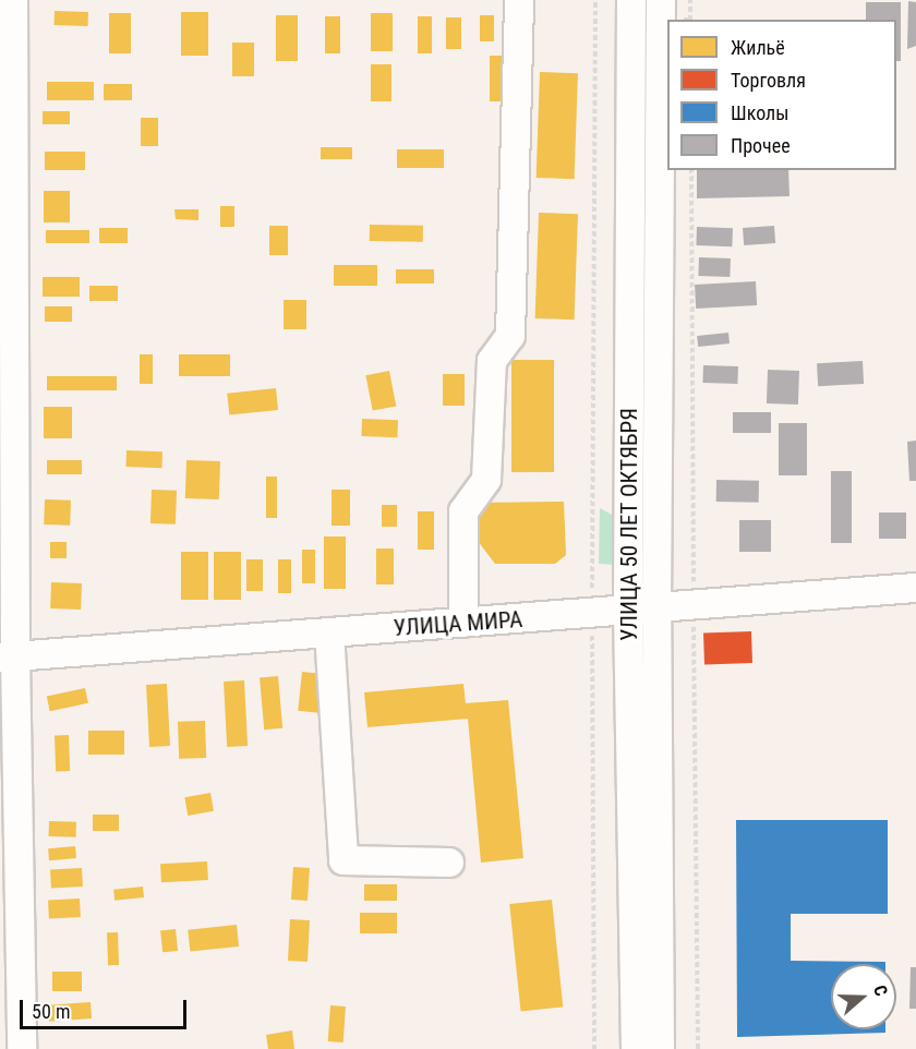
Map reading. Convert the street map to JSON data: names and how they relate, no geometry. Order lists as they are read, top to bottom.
{
  "streets": {
    "street": ["УЛИЦА 50 ЛЕТ ОКТЯБРЯ", "УЛИЦА МИРА"]
  },
  "crossings": [
    ["УЛИЦА 50 ЛЕТ ОКТЯБРЯ", "УЛИЦА МИРА"]
  ],
  "legend": [
    "Жильё",
    "Торговля",
    "Школы",
    "Прочее"
  ],
  "scale_bar": "50 m",
  "north": "right"
}
